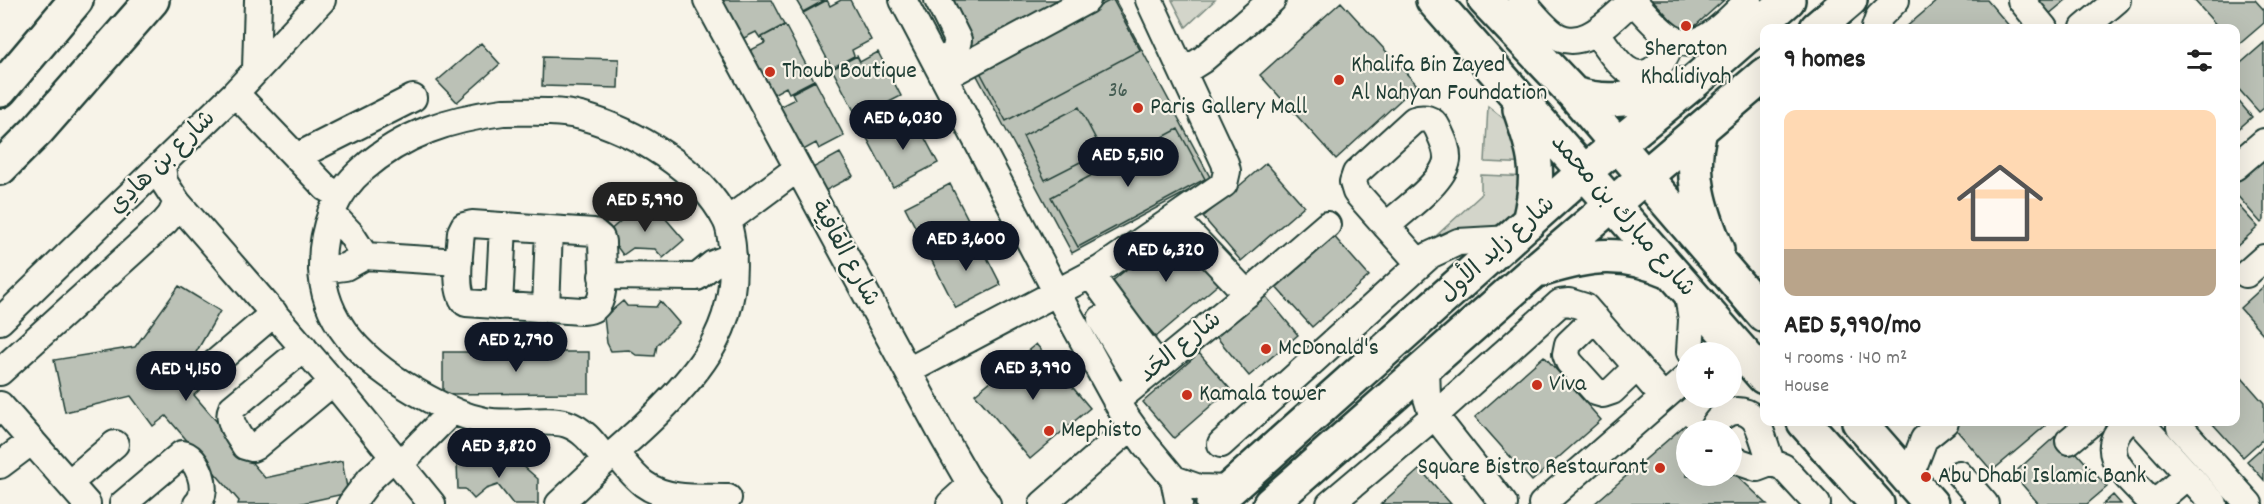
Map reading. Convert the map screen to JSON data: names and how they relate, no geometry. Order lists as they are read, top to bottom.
{
  "streets": {
    "main road": ["شارع مبارك بن محمد", "شارع زايد الأول"],
    "street": ["شارع بن هادِي", "شارع القافِية", "شارع الحَد"]
  },
  "crossings": [
    ["شارع مبارك بن محمد", "شارع زايد الأول"]
  ],
  "places": [
    "Sheraton Khalidiyah",
    "Thoub Boutique",
    "Khalifa Bin Zayed Al Nahyan Foundation",
    "Paris Gallery Mall",
    "McDonald's",
    "Viva",
    "Kamala tower",
    "Mephisto",
    "Square Bistro Restaurant",
    "Abu Dhabi Islamic Bank"
  ],
  "house_numbers": ["36"],
  "page": {
    "heading": "9 homes",
    "list": [
      {
        "name": "AED 5,990/mo",
        "note": "4 rooms · 140 m² · House"
      }
    ],
    "price": [
      "AED 6,030",
      "AED 5,510",
      "AED 5,990",
      "AED 3,600",
      "AED 6,320",
      "AED 2,790",
      "AED 3,990",
      "AED 4,150",
      "AED 3,820"
    ],
    "map_buttons": ["+", "−"]
  }
}
